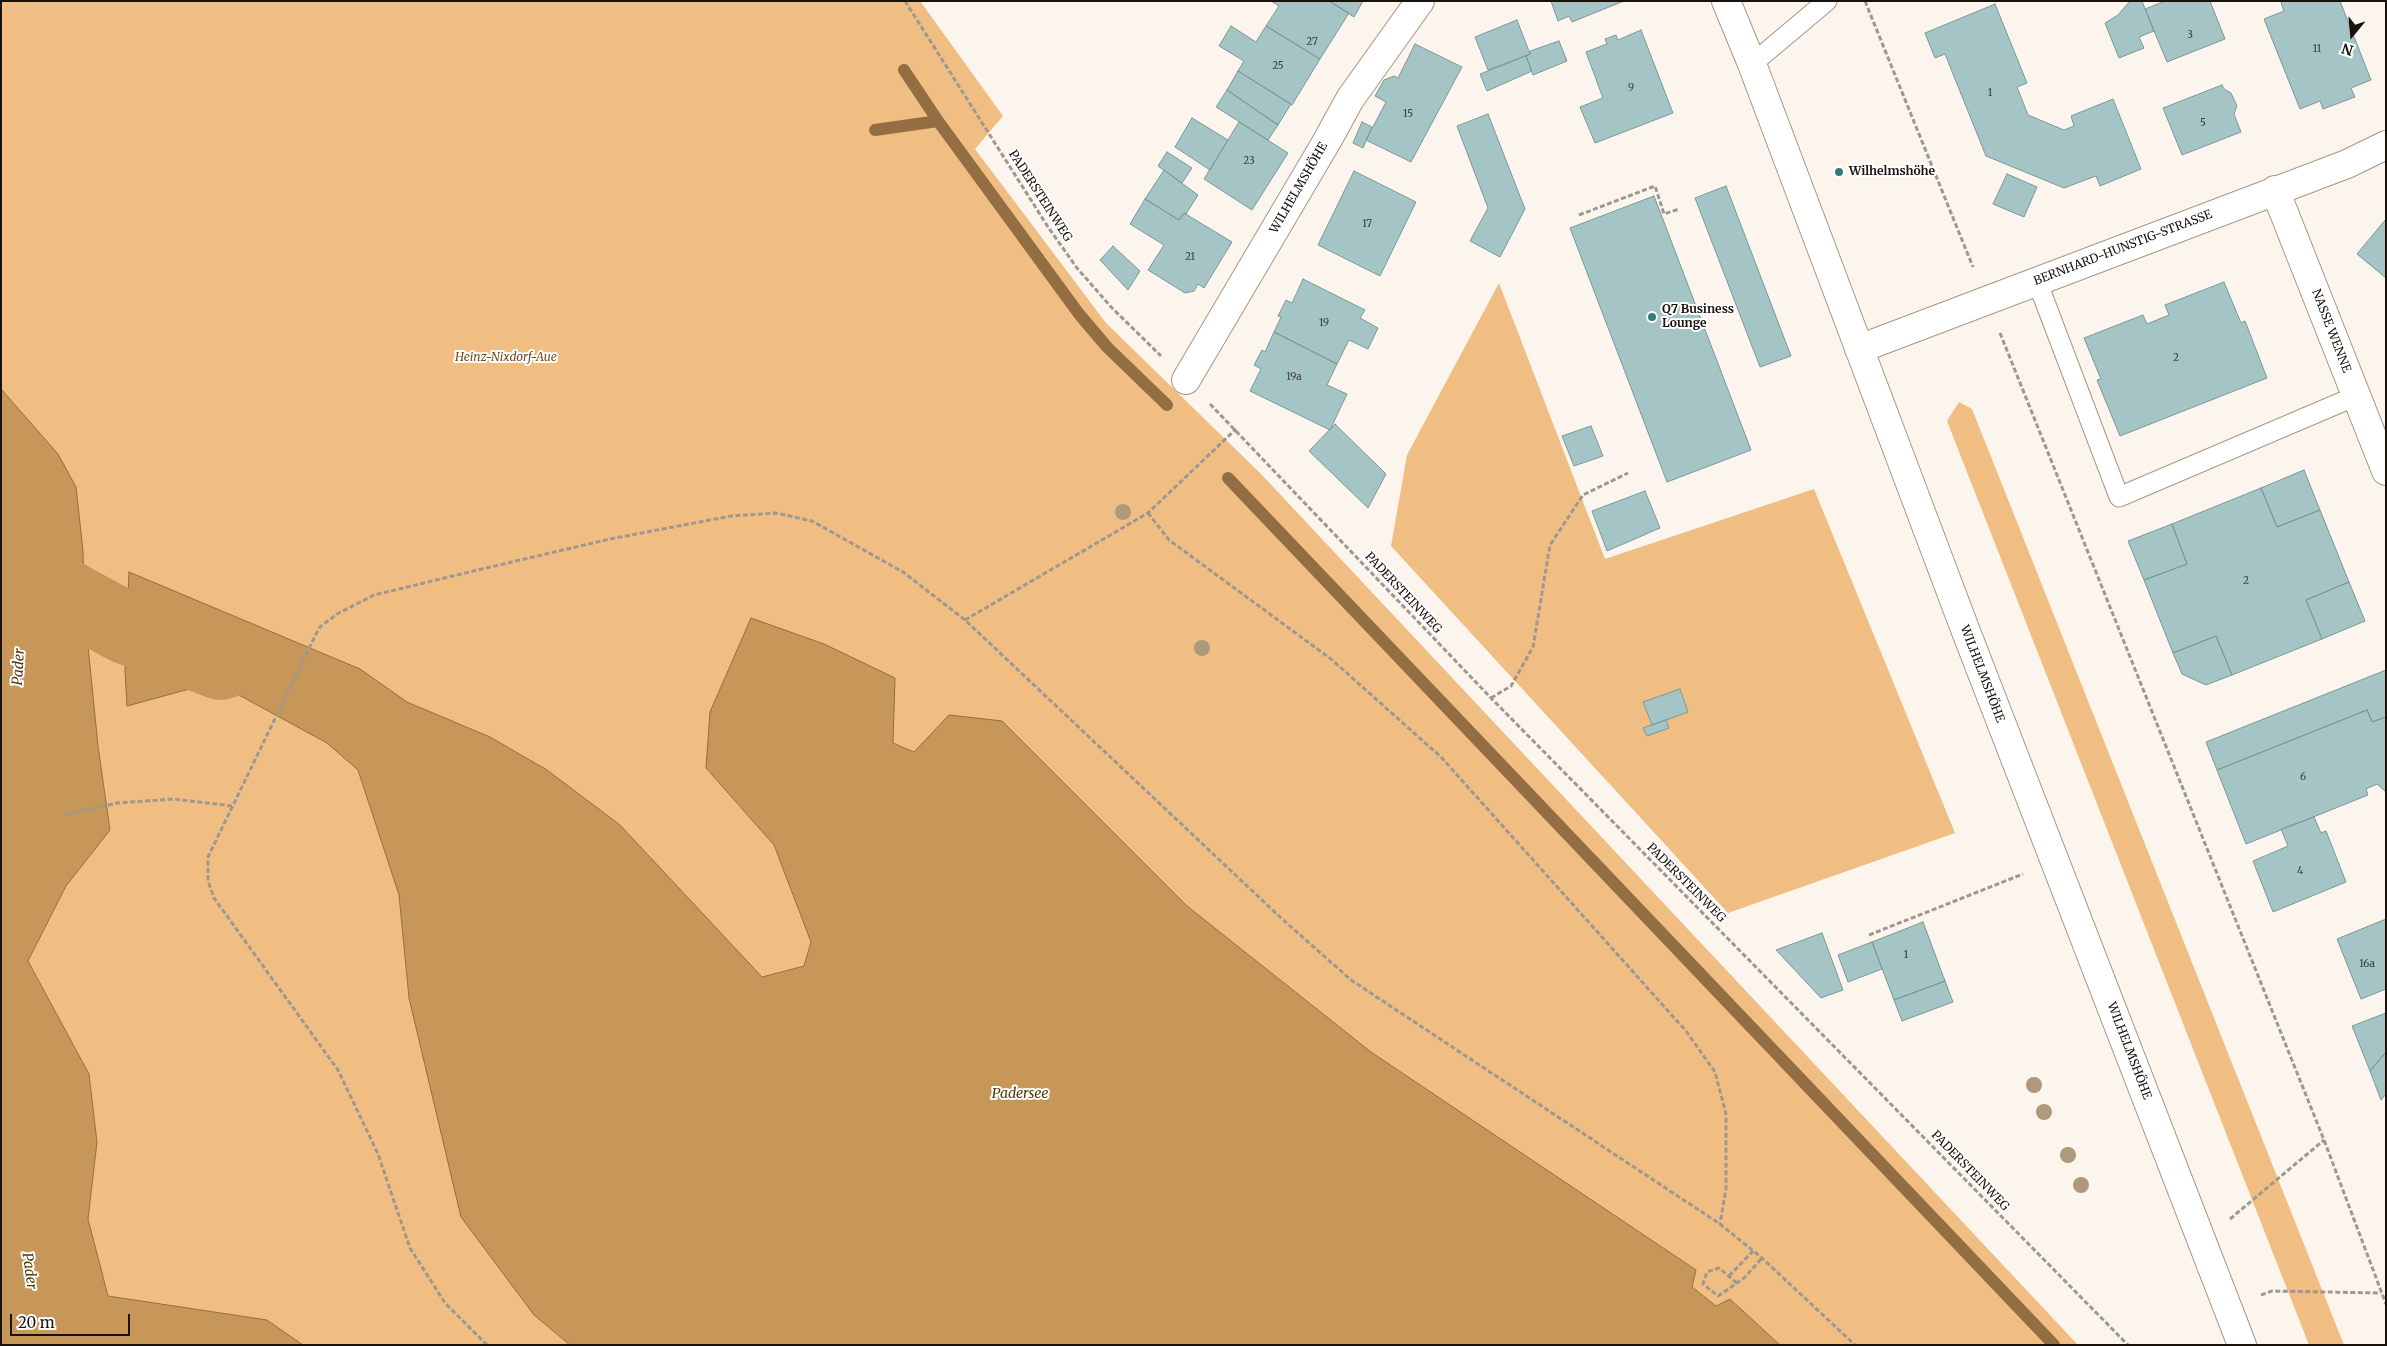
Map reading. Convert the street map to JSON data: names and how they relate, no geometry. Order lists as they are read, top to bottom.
{
  "streets": {
    "main road": ["WILHELMSHÖHE", "BERNHARD-HUNSTIG-STRASSE", "NASSE WENNE"],
    "path": ["PADERSTEINWEG"]
  },
  "crossings": [
    ["WILHELMSHÖHE", "PADERSTEINWEG"],
    ["WILHELMSHÖHE", "BERNHARD-HUNSTIG-STRASSE"],
    ["BERNHARD-HUNSTIG-STRASSE", "NASSE WENNE"]
  ],
  "water": ["Pader", "Padersee"],
  "parks": ["Heinz-Nixdorf-Aue"],
  "places": ["Wilhelmshöhe", "Q7 Business Lounge"],
  "house_numbers": [
    "3",
    "27",
    "11",
    "25",
    "9",
    "1",
    "15",
    "5",
    "23",
    "17",
    "21",
    "19",
    "2",
    "19a",
    "2",
    "6",
    "4",
    "1",
    "16a"
  ],
  "scale_bar": "20 m",
  "north": "bottom"
}
